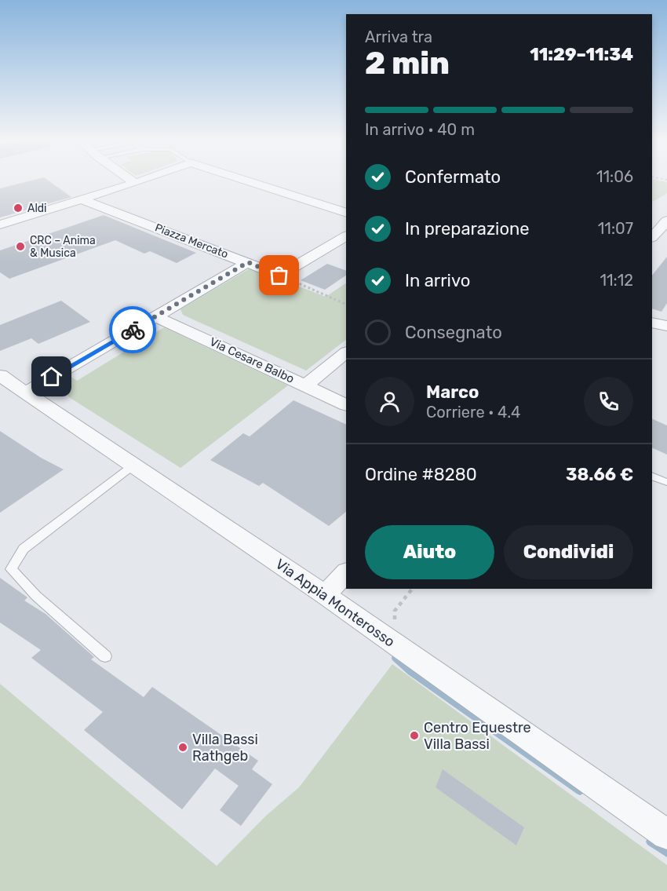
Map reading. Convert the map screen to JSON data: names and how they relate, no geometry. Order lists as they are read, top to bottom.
{
  "streets": {
    "street": ["Piazza Mercato", "Via Cesare Balbo", "Via Appia Monterosso"]
  },
  "places": [
    "Aldi",
    "CRC – Anima & Musica",
    "Centro Equestre Villa Bassi",
    "Villa Bassi Rathgeb"
  ],
  "page": {
    "heading": ["2 min", "Arriva tra", "11:29–11:34"],
    "panel": [
      "Marco",
      "Corriere · 4.4",
      "Ordine #8280",
      "38.66 €"
    ],
    "bar": "In arrivo · 40 m",
    "list": [
      ["Confermato", "11:06"],
      ["In preparazione", "11:07"],
      ["In arrivo", "11:12"],
      "Consegnato"
    ],
    "buttons": ["Aiuto", "Condividi"]
  }
}
